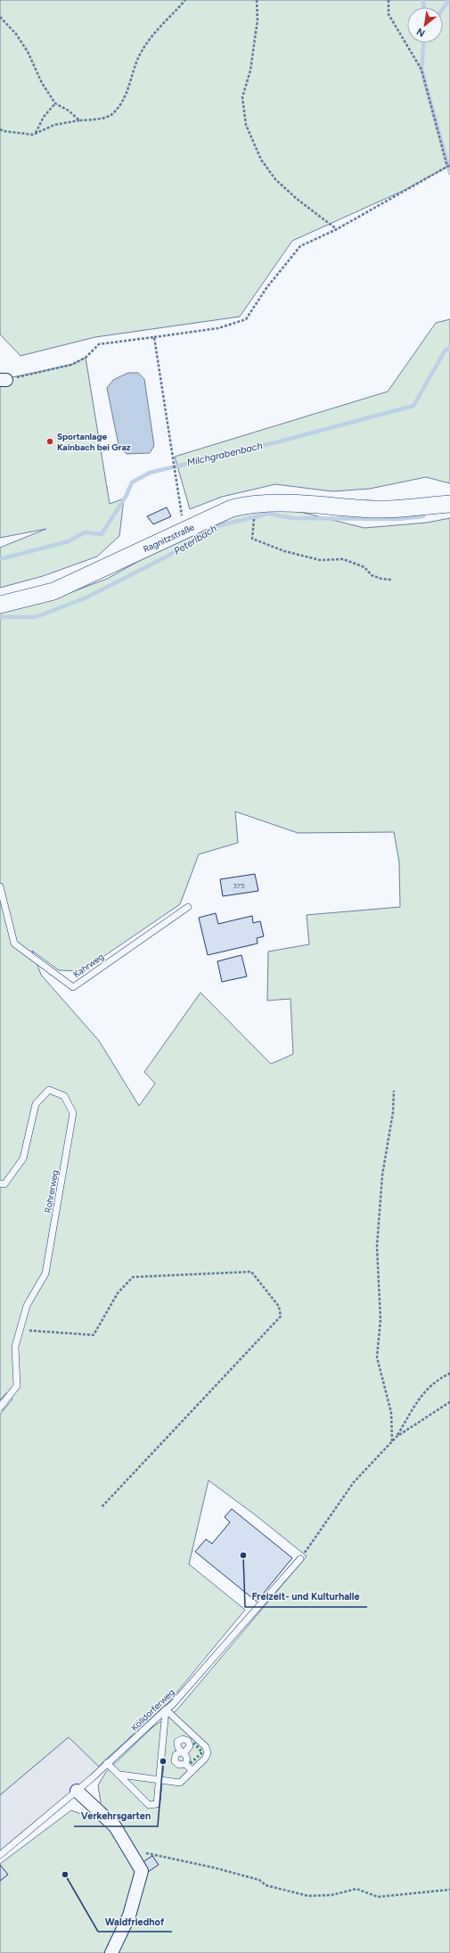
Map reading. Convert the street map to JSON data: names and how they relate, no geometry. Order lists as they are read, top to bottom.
{
  "streets": {
    "main road": ["Ragnitzstraße"],
    "lane": ["Kahrweg", "Rohrerweg", "Kölldorferweg"]
  },
  "water": ["Milchgrabenbach", "Peterlbach"],
  "places": [
    "Sportanlage Kainbach bei Graz",
    "Freizeit- und Kulturhalle",
    "Verkehrsgarten",
    "Waldfriedhof"
  ],
  "house_numbers": ["375"],
  "north": "bottom left"
}
